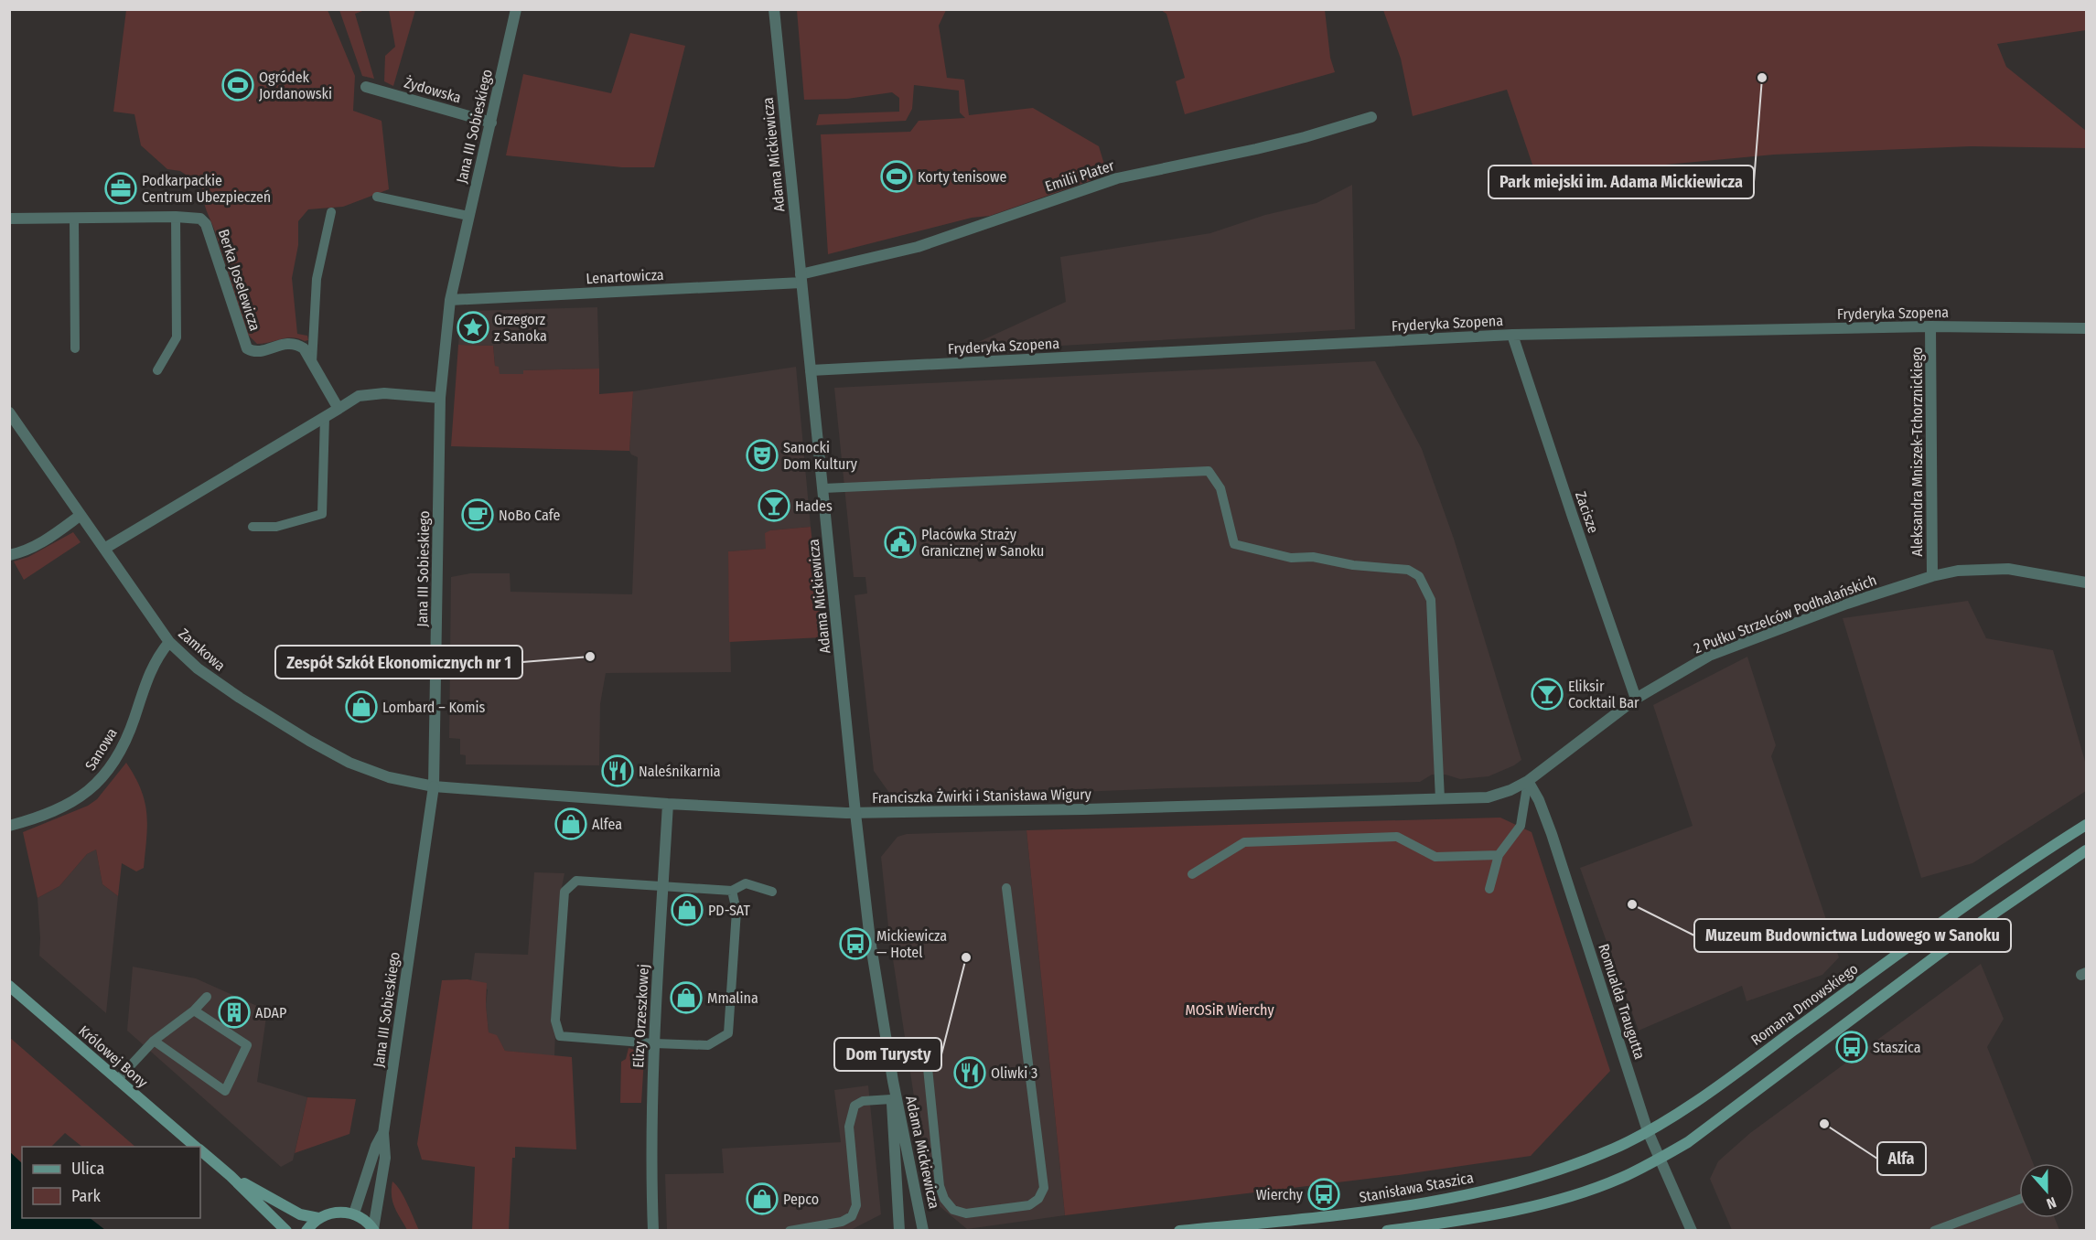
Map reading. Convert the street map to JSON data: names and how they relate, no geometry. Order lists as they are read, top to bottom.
{
  "streets": {
    "main road": ["Romana Dmowskiego", "Królowej Bony", "Stanisława Staszica"],
    "street": [
      "Żydowska",
      "Jana III Sobieskiego",
      "Adama Mickiewicza",
      "Emilii Plater",
      "Lenartowicza",
      "Berka Joselewicza",
      "Fryderyka Szopena",
      "Aleksandra Mniszek-Tchorznickiego",
      "Zacisze",
      "2 Pułku Strzelców Podhalańskich",
      "Zamkowa",
      "Sanowa",
      "Franciszka Żwirki i Stanisława Wigury",
      "Romualda Traugutta",
      "Elizy Orzeszkowej"
    ]
  },
  "crossings": [
    ["Żydowska", "Jana III Sobieskiego"],
    ["Jana III Sobieskiego", "Lenartowicza"],
    ["Jana III Sobieskiego", "Zamkowa"],
    ["Jana III Sobieskiego", "Franciszka Żwirki i Stanisława Wigury"],
    ["Adama Mickiewicza", "Emilii Plater"],
    ["Adama Mickiewicza", "Lenartowicza"],
    ["Adama Mickiewicza", "Fryderyka Szopena"],
    ["Adama Mickiewicza", "Franciszka Żwirki i Stanisława Wigury"],
    ["Emilii Plater", "Lenartowicza"],
    ["Fryderyka Szopena", "Aleksandra Mniszek-Tchorznickiego"],
    ["Fryderyka Szopena", "Zacisze"],
    ["Aleksandra Mniszek-Tchorznickiego", "2 Pułku Strzelców Podhalańskich"],
    ["Zacisze", "2 Pułku Strzelców Podhalańskich"],
    ["2 Pułku Strzelców Podhalańskich", "Franciszka Żwirki i Stanisława Wigury"],
    ["2 Pułku Strzelców Podhalańskich", "Romualda Traugutta"],
    ["Zamkowa", "Sanowa"],
    ["Zamkowa", "Franciszka Żwirki i Stanisława Wigury"],
    ["Franciszka Żwirki i Stanisława Wigury", "Romualda Traugutta"],
    ["Franciszka Żwirki i Stanisława Wigury", "Elizy Orzeszkowej"],
    ["Romualda Traugutta", "Romana Dmowskiego"],
    ["Romualda Traugutta", "Stanisława Staszica"],
    ["Romana Dmowskiego", "Stanisława Staszica"]
  ],
  "parks": ["MOSiR Wierchy"],
  "places": {
    "other": [
      "Park miejski im. Adama Mickiewicza",
      "Zespół Szkół Ekonomicznych nr 1",
      "Muzeum Budownictwa Ludowego w Sanoku",
      "Dom Turysty",
      "Alfa"
    ],
    "sports": ["Ogródek Jordanowski", "Korty tenisowe"],
    "office": ["Podkarpackie Centrum Ubezpieczeń"],
    "place": ["Grzegorz z Sanoka"],
    "theatre": ["Sanocki Dom Kultury"],
    "bar": ["Hades", "Eliksir Cocktail Bar"],
    "cafe": ["NoBo Cafe"],
    "public building": ["Placówka Straży Granicznej w Sanoku"],
    "shop": [
      "Lombard – Komis",
      "Alfea",
      "PD-SAT",
      "Mmalina",
      "Pepco"
    ],
    "restaurant": ["Naleśnikarnia", "Oliwki 3"],
    "bus stop": ["Mickiewicza — Hotel", "Staszica", "Wierchy"],
    "building": ["ADAP"]
  },
  "legend": ["Ulica", "Park"],
  "north": "bottom"
}
